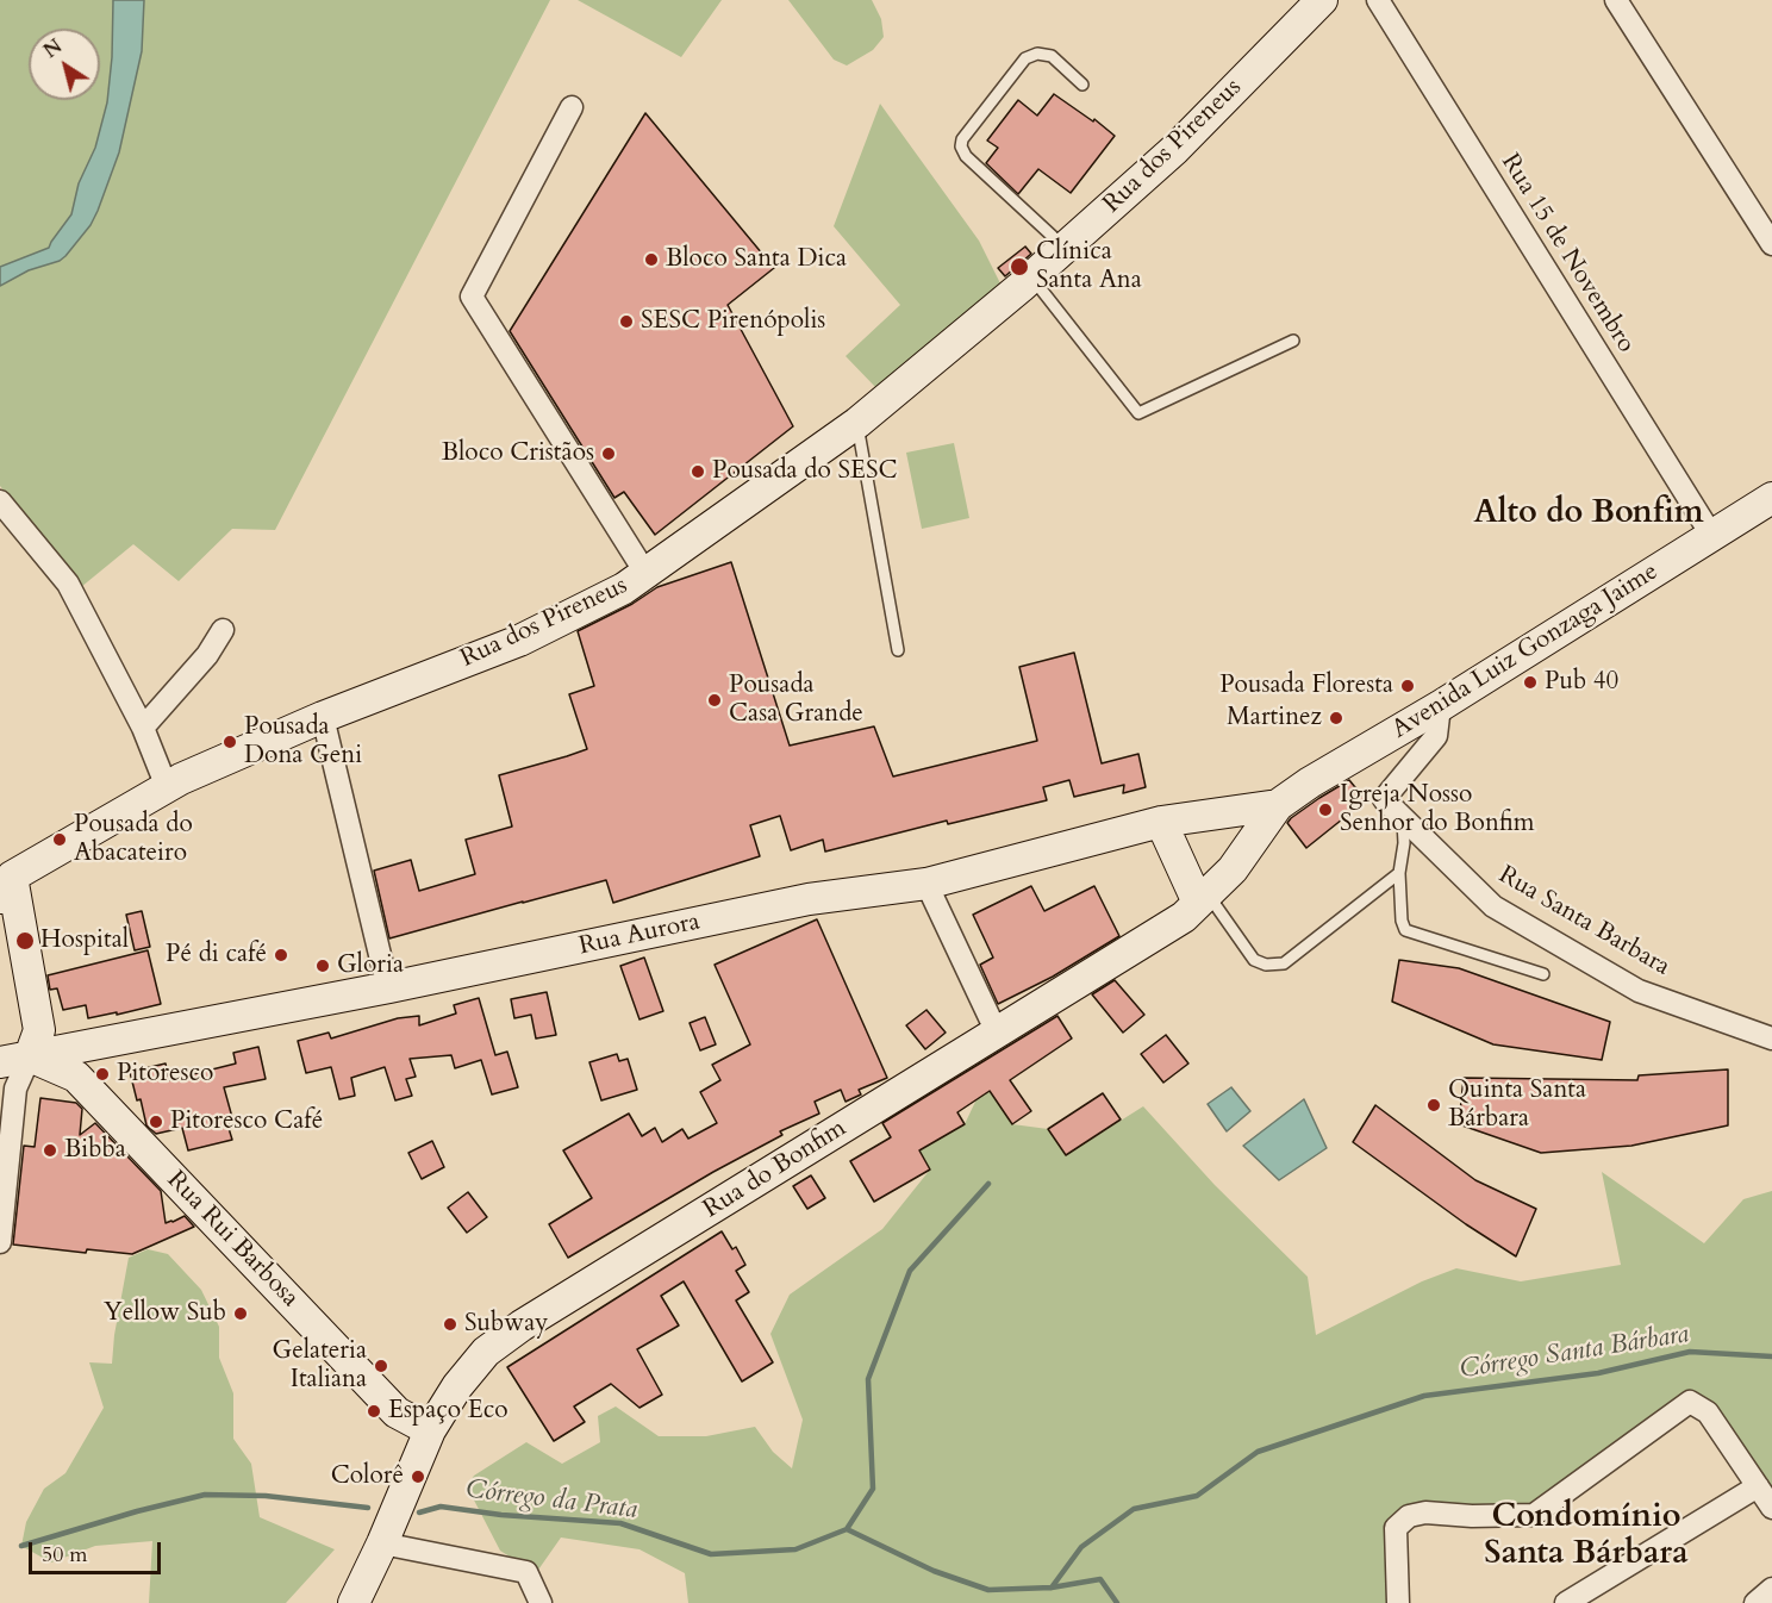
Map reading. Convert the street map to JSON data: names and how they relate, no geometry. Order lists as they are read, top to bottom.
{
  "streets": {
    "main road": [
      "Rua dos Pireneus",
      "Avenida Luiz Gonzaga Jaime",
      "Rua Aurora",
      "Rua do Bonfim",
      "Rua Rui Barbosa"
    ],
    "street": ["Rua 15 de Novembro", "Rua Santa Barbara"]
  },
  "crossings": [
    ["Rua 15 de Novembro", "Avenida Luiz Gonzaga Jaime"],
    ["Avenida Luiz Gonzaga Jaime", "Rua Santa Barbara"],
    ["Avenida Luiz Gonzaga Jaime", "Rua Aurora"],
    ["Avenida Luiz Gonzaga Jaime", "Rua do Bonfim"],
    ["Rua Aurora", "Rua do Bonfim"],
    ["Rua Aurora", "Rua Rui Barbosa"],
    ["Rua do Bonfim", "Rua Rui Barbosa"]
  ],
  "districts": ["Alto do Bonfim", "Condomínio Santa Bárbara"],
  "water": ["Córrego Santa Bárbara", "Córrego da Prata"],
  "places": [
    "Bloco Santa Dica",
    "Clínica Santa Ana",
    "SESC Pirenópolis",
    "Bloco Cristãos",
    "Pousada do SESC",
    "Pub 40",
    "Pousada Floresta",
    "Pousada Casa Grande",
    "Martinez",
    "Pousada Dona Geni",
    "Igreja Nosso Senhor do Bonfim",
    "Pousada do Abacateiro",
    "Hospital",
    "Pé di café",
    "Gloria",
    "Pitoresco",
    "Quinta Santa Bárbara",
    "Pitoresco Café",
    "Bibba",
    "Yellow Sub",
    "Subway",
    "Gelateria Italiana",
    "Espaço Eco",
    "Colorê"
  ],
  "scale_bar": "50 m",
  "north": "top left"
}
